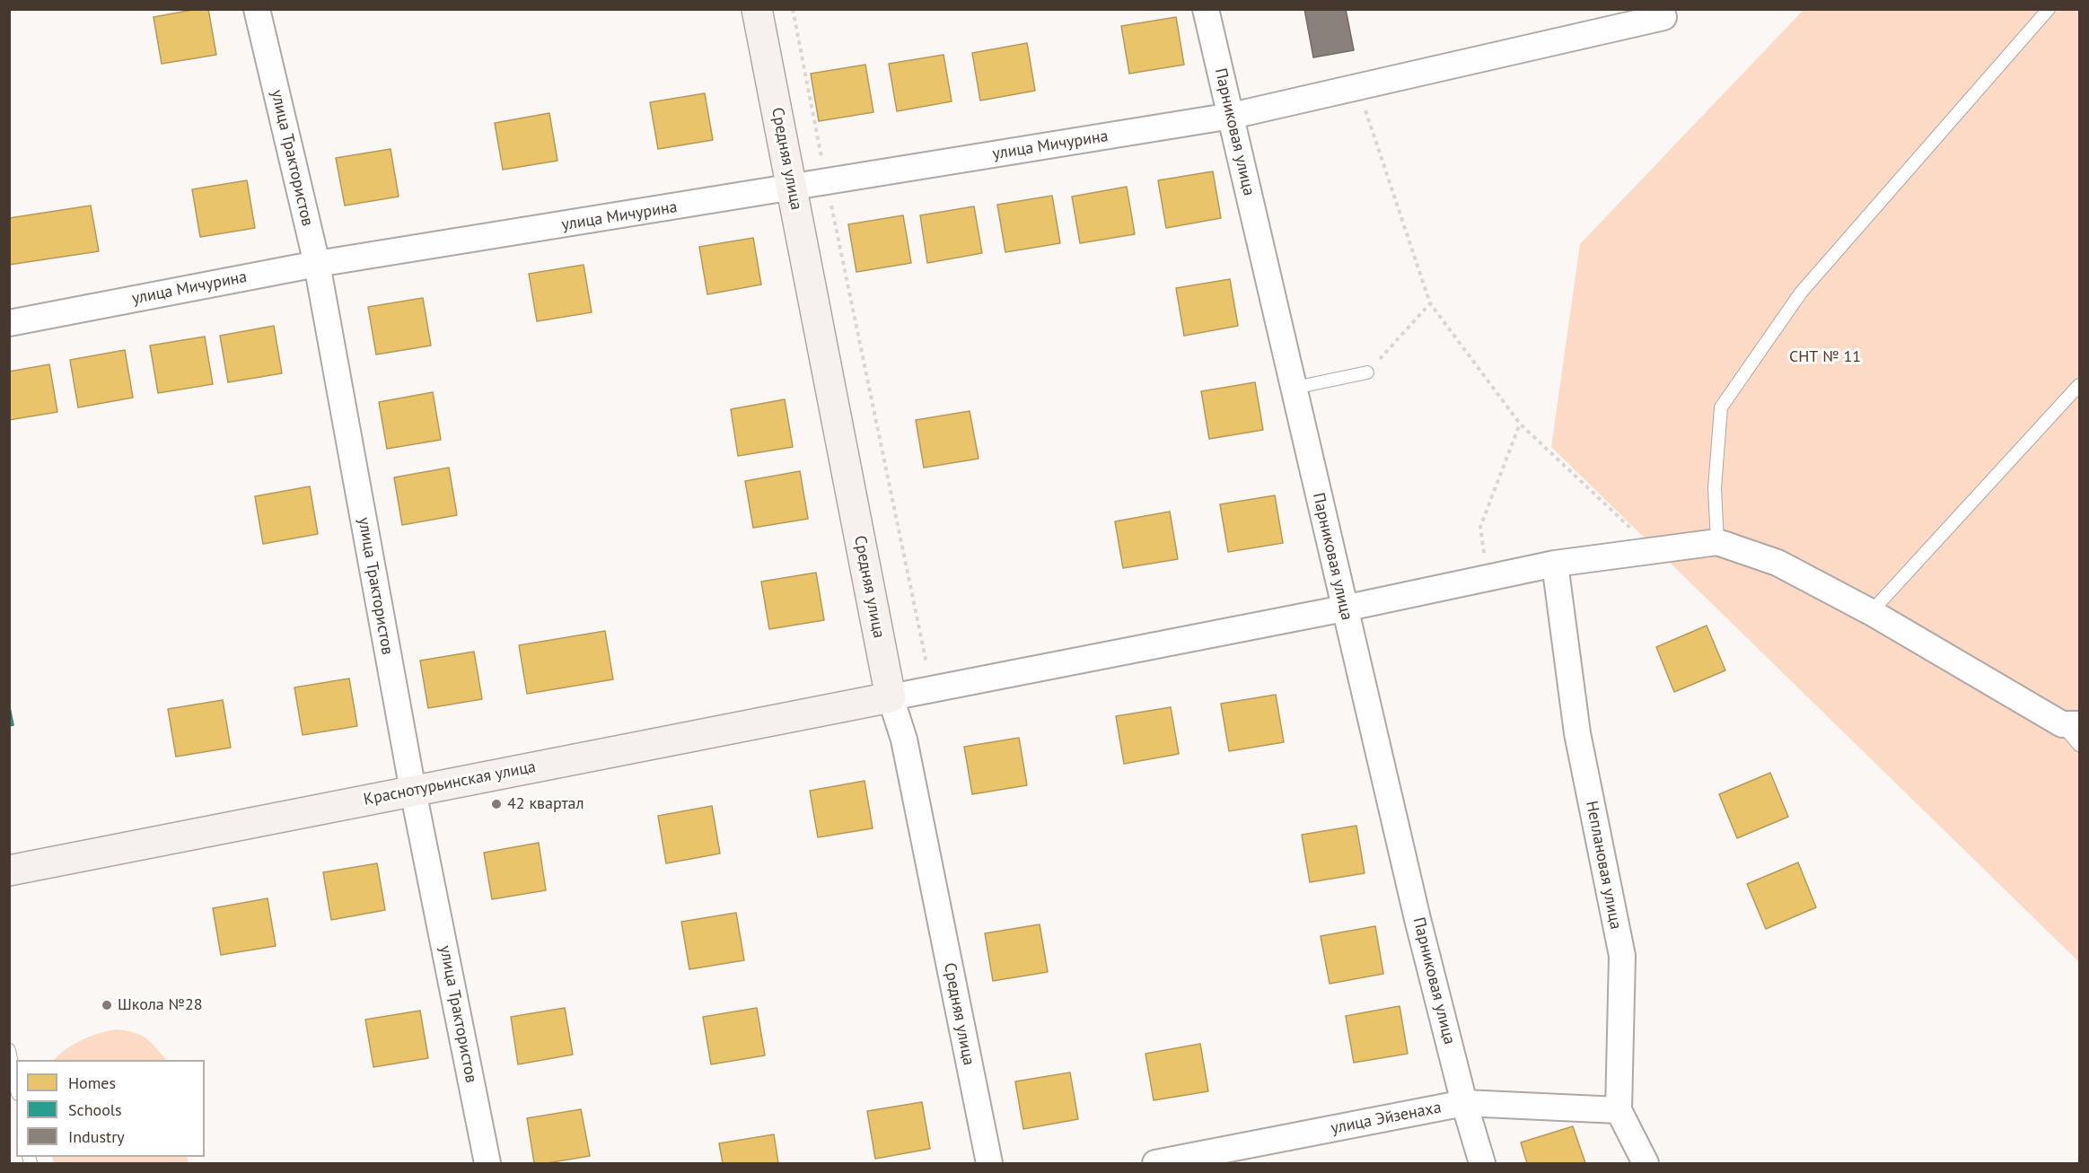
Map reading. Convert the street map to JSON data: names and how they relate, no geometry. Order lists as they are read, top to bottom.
{
  "streets": {
    "main road": ["Средняя улица", "Краснотурьинская улица"],
    "street": [
      "Парниковая улица",
      "улица Мичурина",
      "улица Трактористов",
      "Неплановая улица",
      "улица Эйзенаха"
    ]
  },
  "crossings": [
    ["Парниковая улица", "улица Мичурина"],
    ["Парниковая улица", "улица Эйзенаха"],
    ["улица Мичурина", "улица Трактористов"],
    ["улица Мичурина", "Средняя улица"],
    ["улица Трактористов", "Краснотурьинская улица"],
    ["Средняя улица", "Краснотурьинская улица"],
    ["Неплановая улица", "улица Эйзенаха"]
  ],
  "parks": ["СНТ № 11"],
  "places": ["42 квартал", "Школа №28"],
  "legend": ["Homes", "Schools", "Industry"]
}
